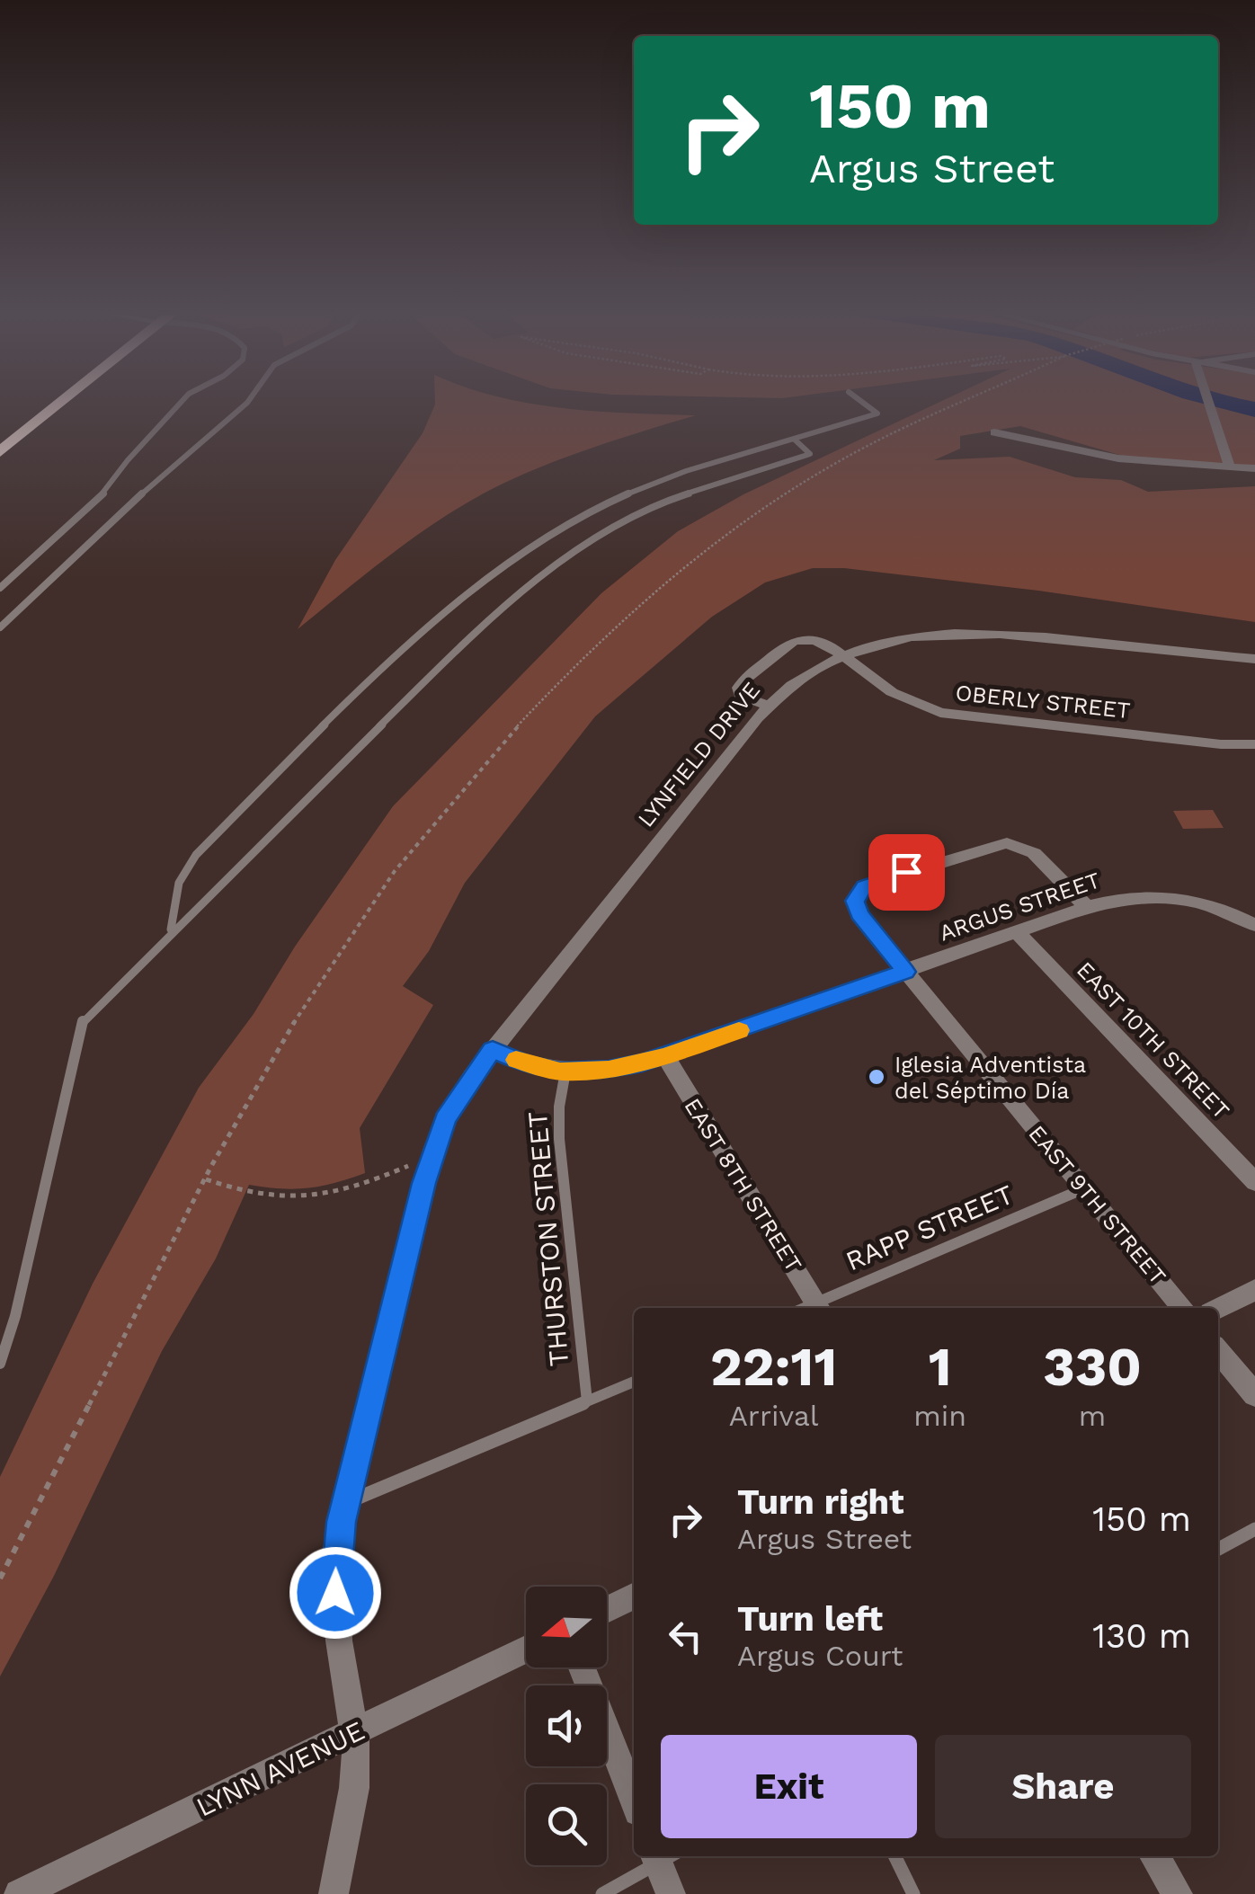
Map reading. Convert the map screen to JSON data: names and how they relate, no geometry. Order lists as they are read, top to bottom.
{
  "streets": {
    "street": [
      "OBERLY STREET",
      "LYNFIELD DRIVE",
      "ARGUS STREET",
      "EAST 10TH STREET",
      "EAST 8TH STREET",
      "EAST 9TH STREET",
      "LYNN AVENUE"
    ],
    "lane": ["RAPP STREET", "THURSTON STREET"]
  },
  "crossings": [
    ["OBERLY STREET", "LYNFIELD DRIVE"],
    ["LYNFIELD DRIVE", "ARGUS STREET"],
    ["LYNFIELD DRIVE", "LYNN AVENUE"],
    ["ARGUS STREET", "EAST 10TH STREET"],
    ["ARGUS STREET", "EAST 8TH STREET"],
    ["ARGUS STREET", "EAST 9TH STREET"],
    ["ARGUS STREET", "THURSTON STREET"],
    ["EAST 8TH STREET", "RAPP STREET"],
    ["EAST 9TH STREET", "RAPP STREET"]
  ],
  "places": ["Iglesia Adventista del Séptimo Día"],
  "north": "left",
  "page": {
    "turn": ["150 m", "Argus Street"],
    "eta": [
      "22:11",
      "Arrival",
      "1",
      "min",
      "330",
      "m"
    ],
    "list": [
      {
        "name": "Turn right",
        "note": "Argus Street",
        "value": "150 m"
      },
      {
        "name": "Turn left",
        "note": "Argus Court",
        "value": "130 m"
      }
    ],
    "buttons": ["Exit", "Share"]
  }
}
